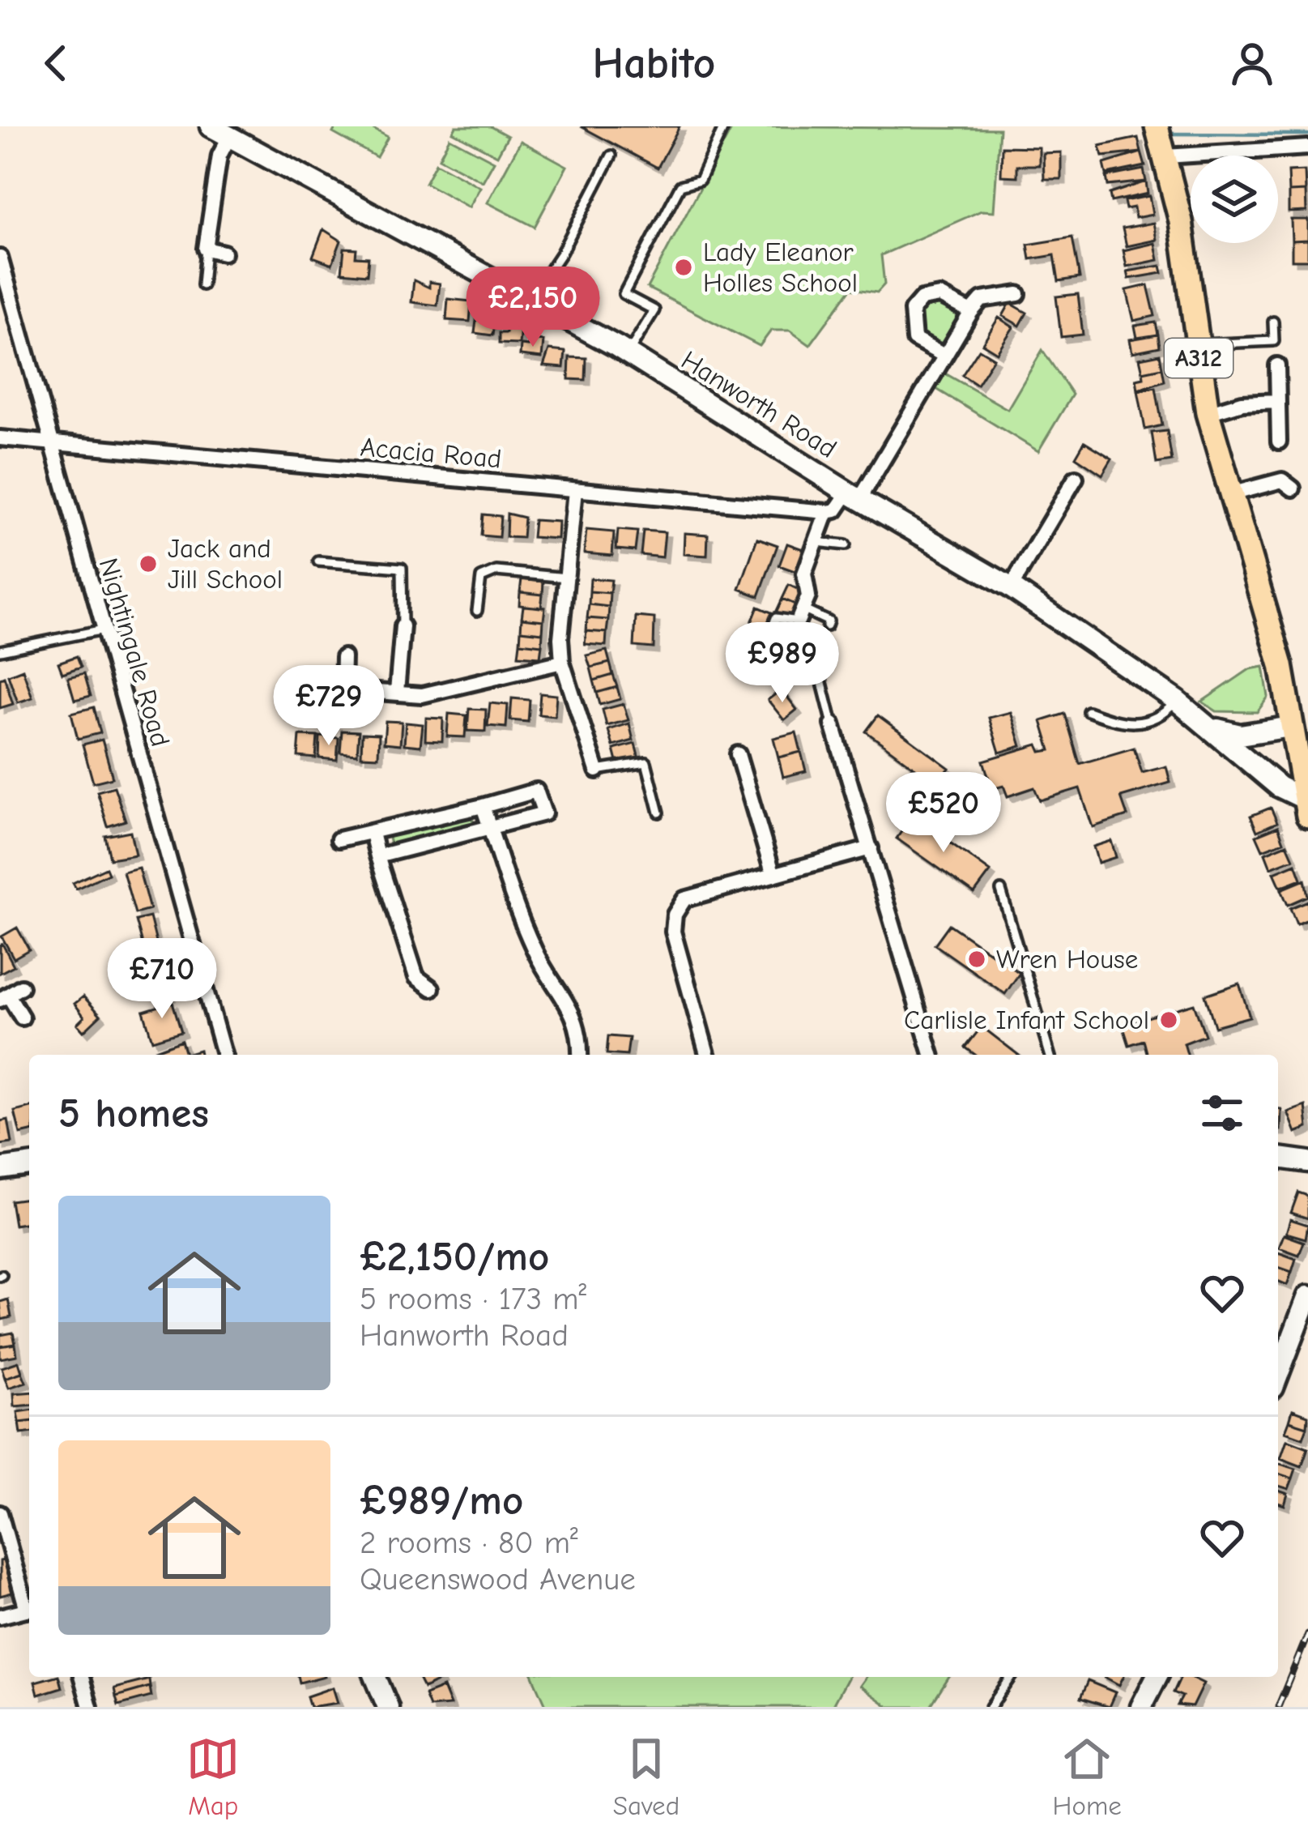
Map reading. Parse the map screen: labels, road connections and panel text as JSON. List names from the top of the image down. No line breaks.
{"streets":{"main road":["A312"],"street":["Hanworth Road","Acacia Road","Nightingale Road"]},"crossings":[["A312","Hanworth Road"],["Acacia Road","Nightingale Road"]],"places":["Lady Eleanor Holles School","Jack and Jill School","Wren House","Carlisle Infant School"],"page":{"header":"Habito","price":["£2,150","£989","£729","£520","£710"],"heading":"5 homes","list":[{"name":"£2,150/mo","note":"5 rooms · 173 m² · Hanworth Road"},{"name":"£989/mo","note":"2 rooms · 80 m² · Queenswood Avenue"}],"tabs":["Map","Saved","Home"]}}
